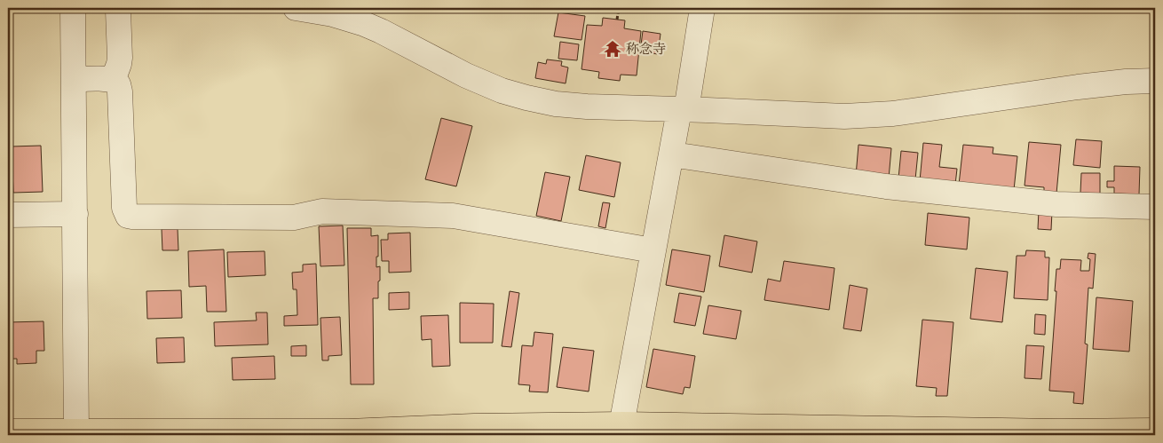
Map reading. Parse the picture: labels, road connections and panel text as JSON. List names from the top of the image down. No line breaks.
{"places":{"temple":["称念寺"]}}
